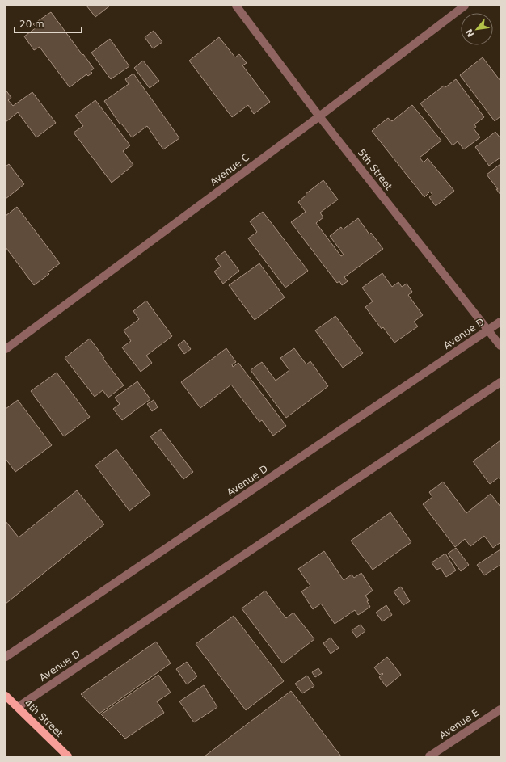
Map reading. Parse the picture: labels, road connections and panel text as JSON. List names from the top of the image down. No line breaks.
{"streets":{"main road":["4th Street"],"street":["Avenue C","5th Street","Avenue D","Avenue E"]},"crossings":[["Avenue C","5th Street"],["5th Street","Avenue D"],["Avenue D","4th Street"]],"scale_bar":"20 m","north":"bottom left"}
